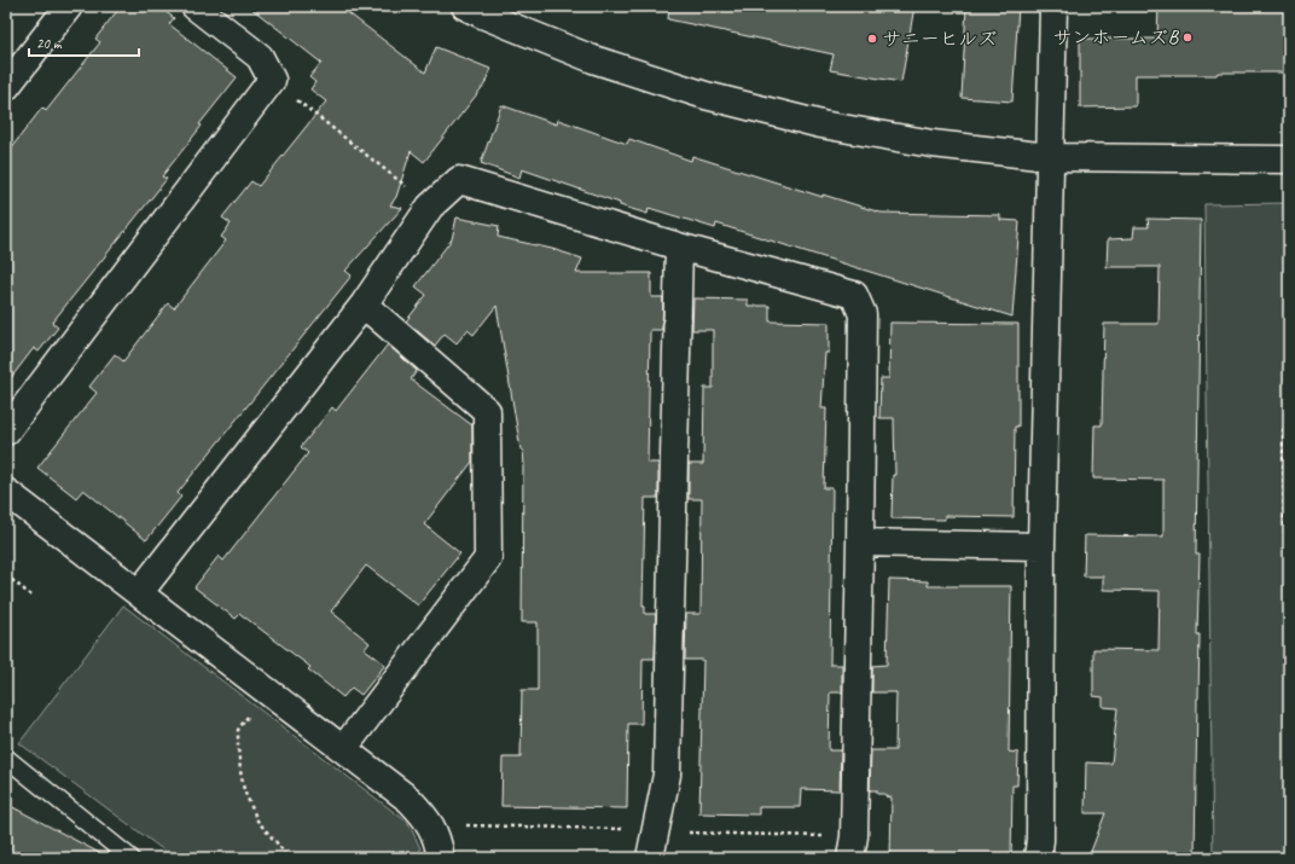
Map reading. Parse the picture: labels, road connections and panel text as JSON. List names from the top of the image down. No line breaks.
{"places":["サンホームズB","サニーヒルズ"],"scale_bar":"20 m"}
